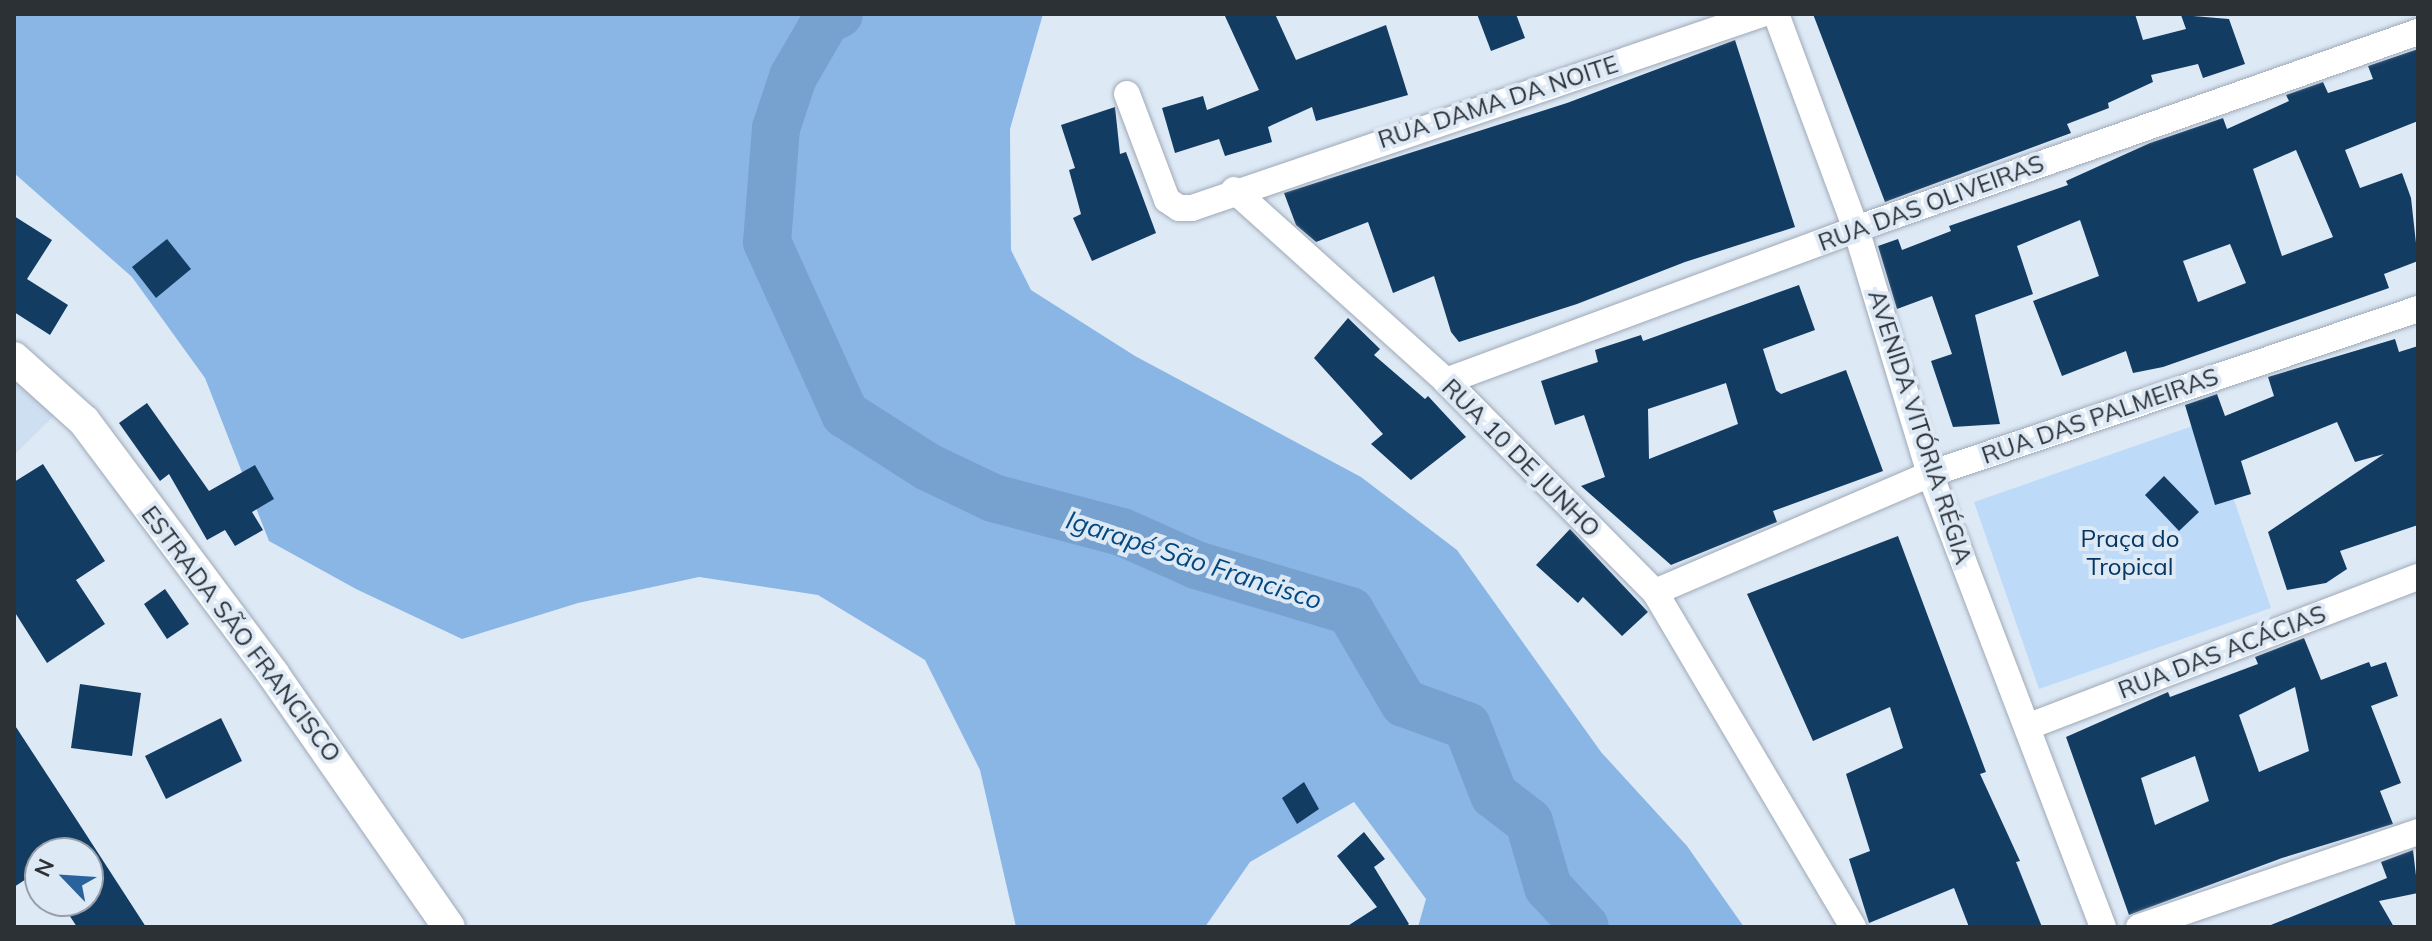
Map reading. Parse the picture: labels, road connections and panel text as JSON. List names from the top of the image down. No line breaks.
{"streets":{"street":["RUA DAMA DA NOITE","RUA DAS OLIVEIRAS","RUA DAS PALMEIRAS","AVENIDA VITÓRIA RÉGIA","RUA 10 DE JUNHO","ESTRADA SÃO FRANCISCO","RUA DAS ACÁCIAS"]},"crossings":[["RUA DAMA DA NOITE","RUA 10 DE JUNHO"],["RUA DAS OLIVEIRAS","AVENIDA VITÓRIA RÉGIA"],["RUA DAS OLIVEIRAS","RUA 10 DE JUNHO"],["RUA DAS PALMEIRAS","AVENIDA VITÓRIA RÉGIA"],["RUA DAS PALMEIRAS","RUA 10 DE JUNHO"],["AVENIDA VITÓRIA RÉGIA","RUA DAS ACÁCIAS"]],"water":["Igarapé São Francisco"],"parks":["Praça do Tropical"],"north":"top left"}
